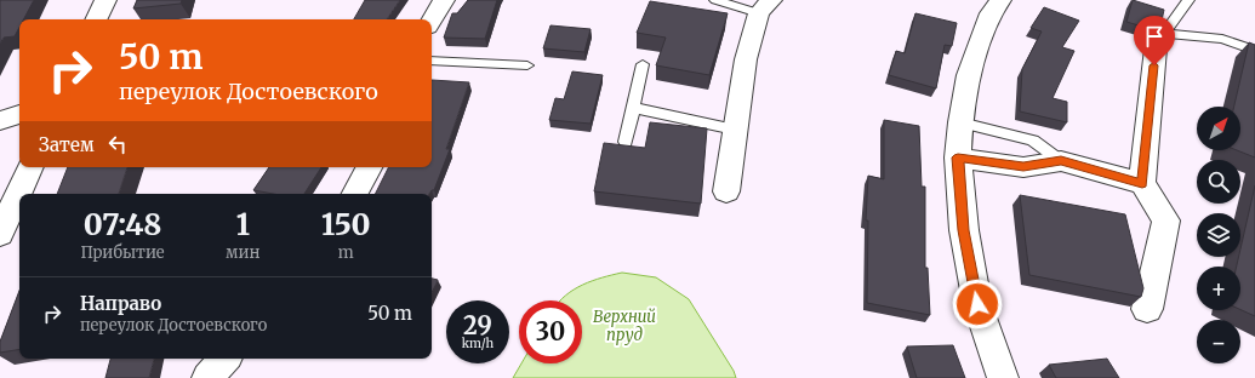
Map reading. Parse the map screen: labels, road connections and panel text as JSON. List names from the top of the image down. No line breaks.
{"water":["Верхний пруд"],"north":"top right","page":{"turn":["50 m","переулок Достоевского"],"map_buttons":["+","−"],"then":"Затем","eta":["07:48","Прибытие","1","мин","150","m"],"list":[{"name":"Направо","note":"переулок Достоевского","value":"50 m"}],"speed":"29 km/h","limit":"30"}}
